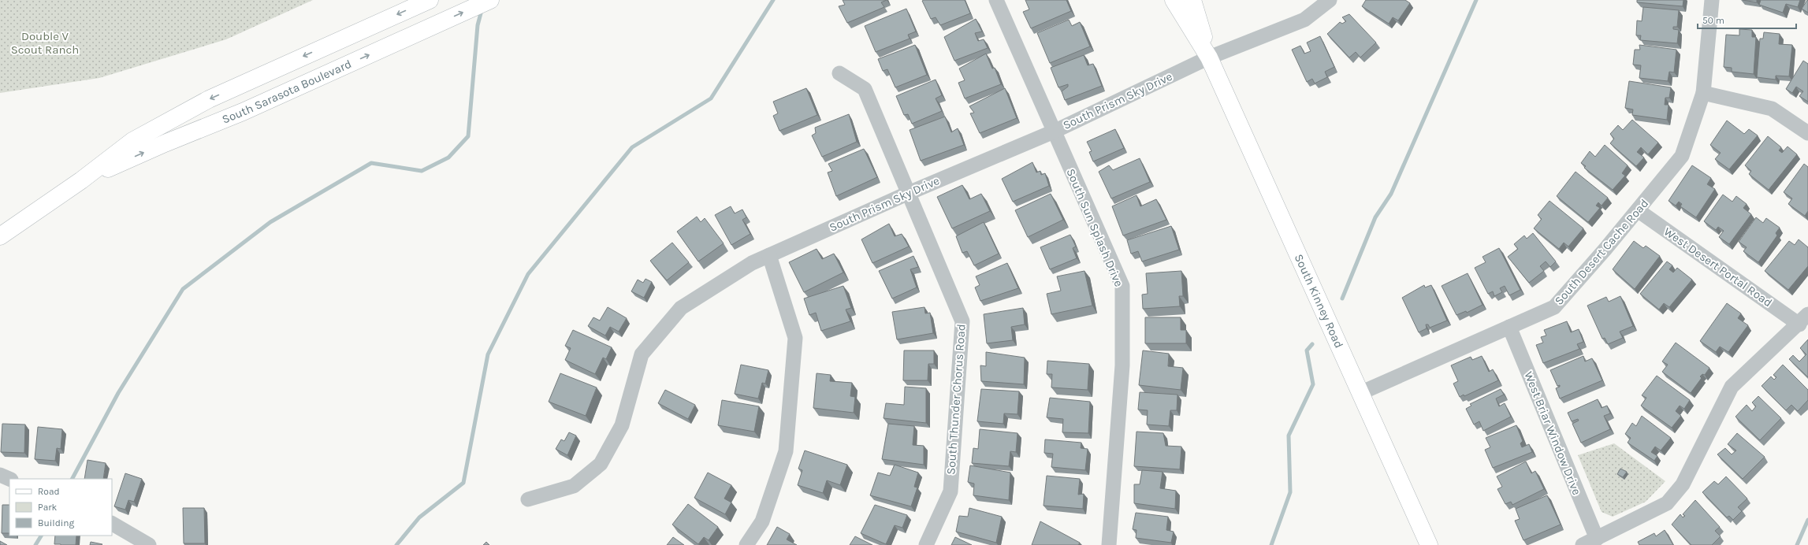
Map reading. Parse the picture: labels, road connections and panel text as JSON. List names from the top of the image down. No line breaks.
{"streets":{"street":["South Sarasota Boulevard","South Prism Sky Drive","South Sun Splash Drive","South Desert Cache Road","West Desert Portal Road","South Kinney Road","South Thunder Chorus Road","West Briar Window Drive"]},"crossings":[["South Prism Sky Drive","South Sun Splash Drive"],["South Prism Sky Drive","South Kinney Road"],["South Prism Sky Drive","South Thunder Chorus Road"],["South Desert Cache Road","West Desert Portal Road"],["South Desert Cache Road","South Kinney Road"],["South Desert Cache Road","West Briar Window Drive"]],"parks":["Double V Scout Ranch"],"legend":["Road","Park","Building"],"scale_bar":"50 m"}
